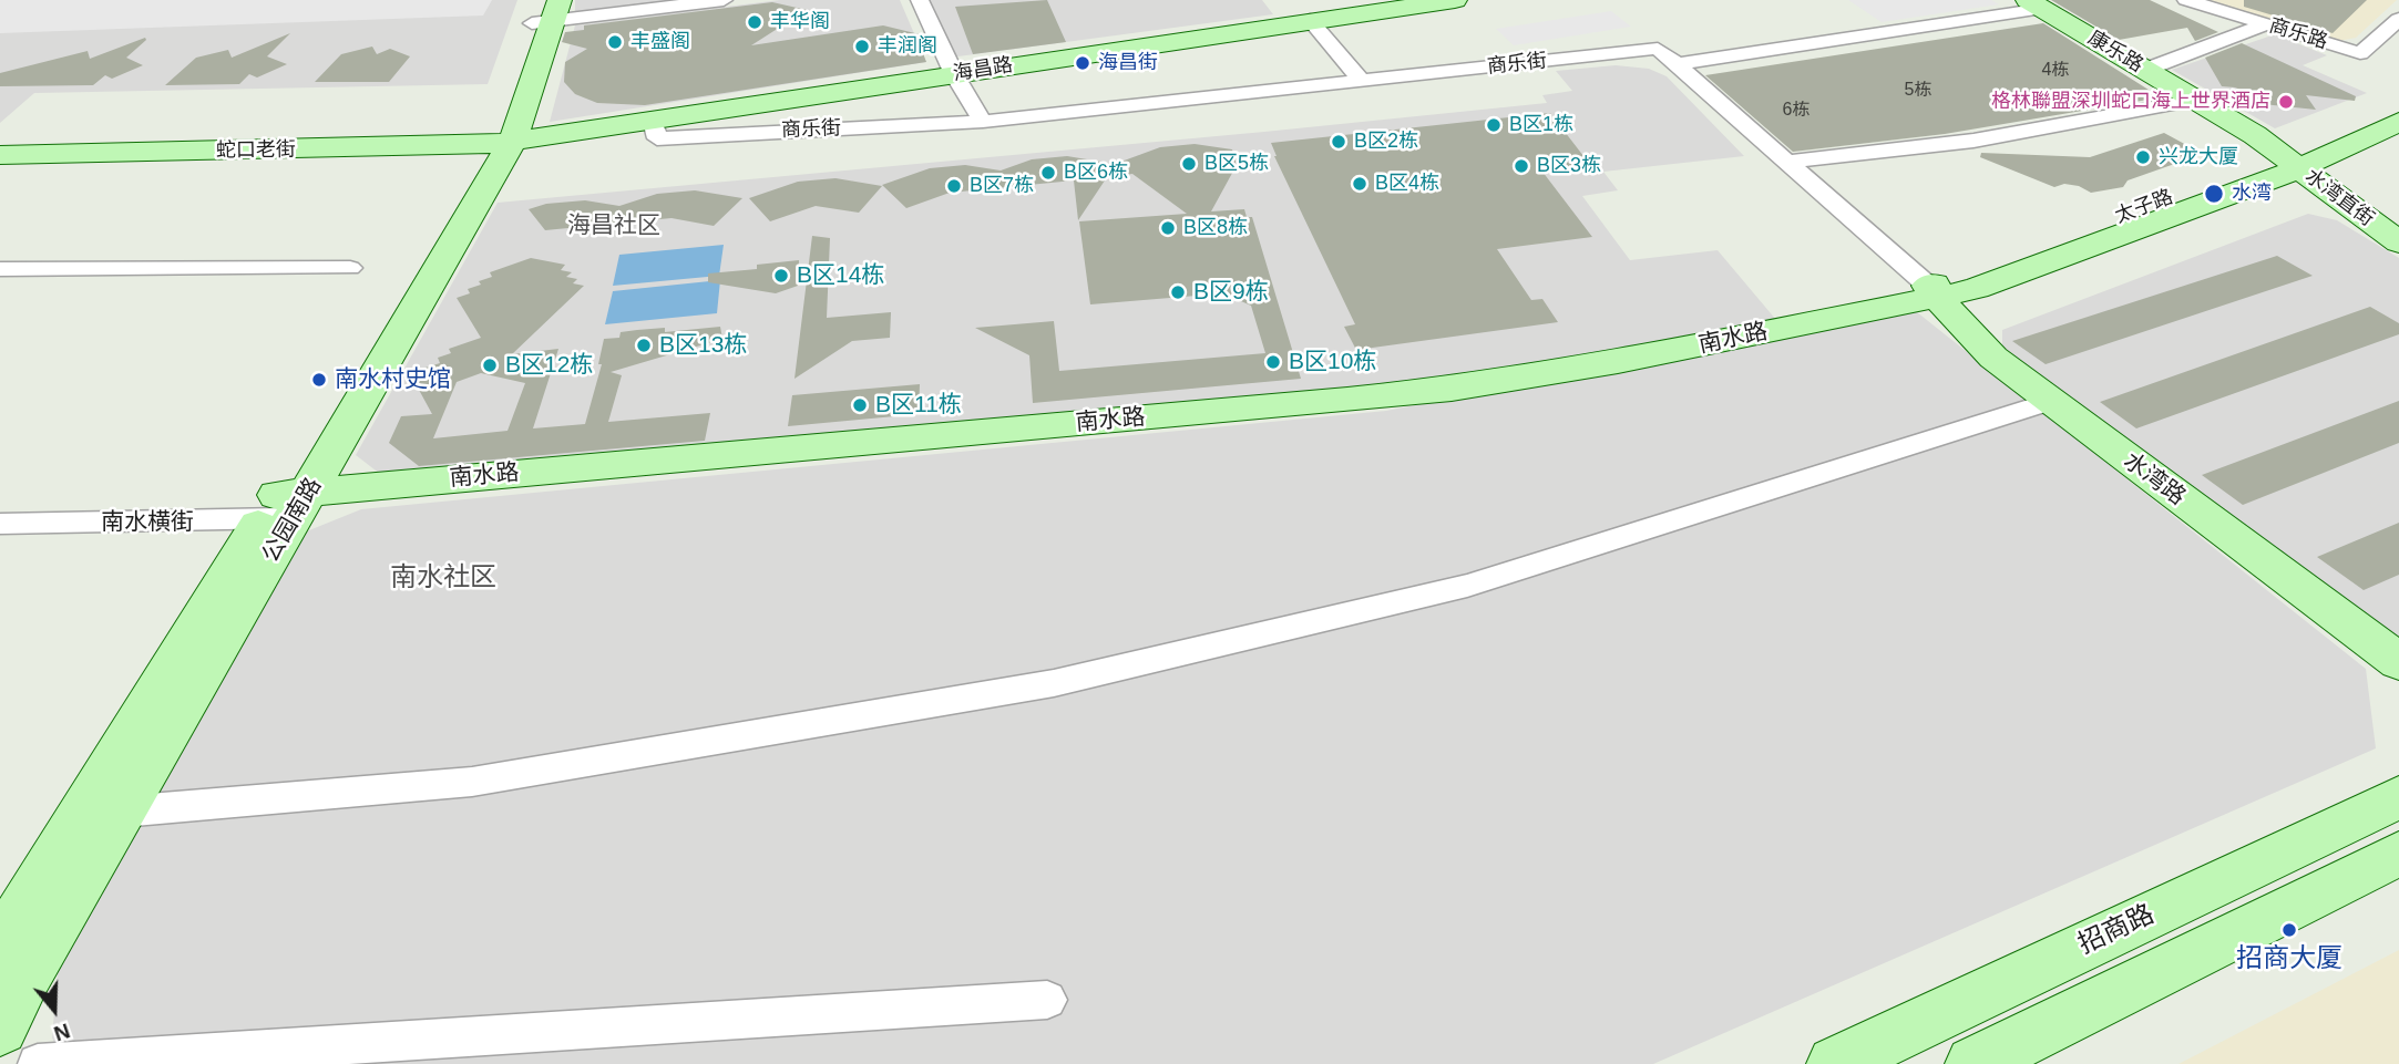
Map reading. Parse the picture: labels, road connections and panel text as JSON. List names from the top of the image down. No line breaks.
{"streets":{"street":["商乐路","康乐路","商乐街","海昌路","蛇口老街","水湾直街","太子路","南水路","水湾路","公园南路","南水横街","招商路"]},"crossings":[["康乐路","水湾直街"],["康乐路","太子路"],["商乐街","海昌路"],["海昌路","蛇口老街"],["海昌路","公园南路"],["蛇口老街","公园南路"],["水湾直街","太子路"],["太子路","南水路"],["太子路","水湾路"],["南水路","水湾路"],["南水路","公园南路"],["南水路","南水横街"],["公园南路","南水横街"]],"districts":["海昌社区","南水社区"],"places":["丰华阁","丰盛阁","丰润阁","海昌街","格林聯盟深圳蛇口海上世界酒店","B区1栋","B区2栋","兴龙大厦","B区5栋","B区3栋","B区6栋","B区4栋","B区7栋","水湾","B区8栋","B区14栋","B区9栋","B区13栋","B区10栋","B区12栋","南水村史馆","B区11栋","招商大厦"],"house_numbers":["4栋","5栋","6栋"],"north":"bottom"}
